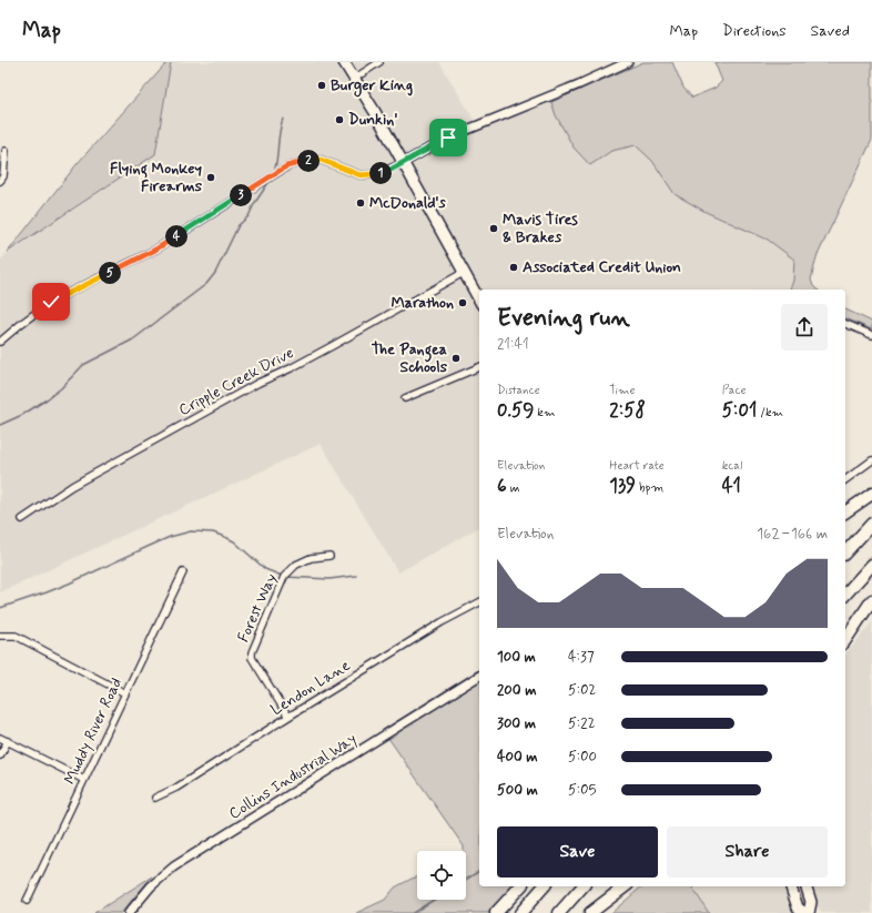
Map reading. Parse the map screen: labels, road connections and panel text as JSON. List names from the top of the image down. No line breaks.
{"streets":{"street":["Cripple Creek Drive","Forest Way","Lendon Lane","Muddy River Road","Collins Industrial Way"]},"crossings":[["Forest Way","Lendon Lane"]],"places":["Burger King","Dunkin'","Flying Monkey Firearms","McDonald's","Mavis Tires & Brakes","Associated Credit Union","Marathon","The Pangea Schools"],"page":{"header":"Map","nav":["Map","Directions","Saved"],"pins":["2","1","3","4","5"],"heading":["Evening run","21:41"],"stats":[["Distance","0.59 km"],["Time","2:58"],["Pace","5:01 /km"],["Elevation","6 m"],["Heart rate","139 bpm"],["kcal","41"]],"chart":["Elevation","162–166 m"],"list":[{"name":"100 m","note":"4:37"},{"name":"200 m","note":"5:02"},{"name":"300 m","note":"5:22"},{"name":"400 m","note":"5:00"},{"name":"500 m","note":"5:05"}],"buttons":["Save","Share"]}}
